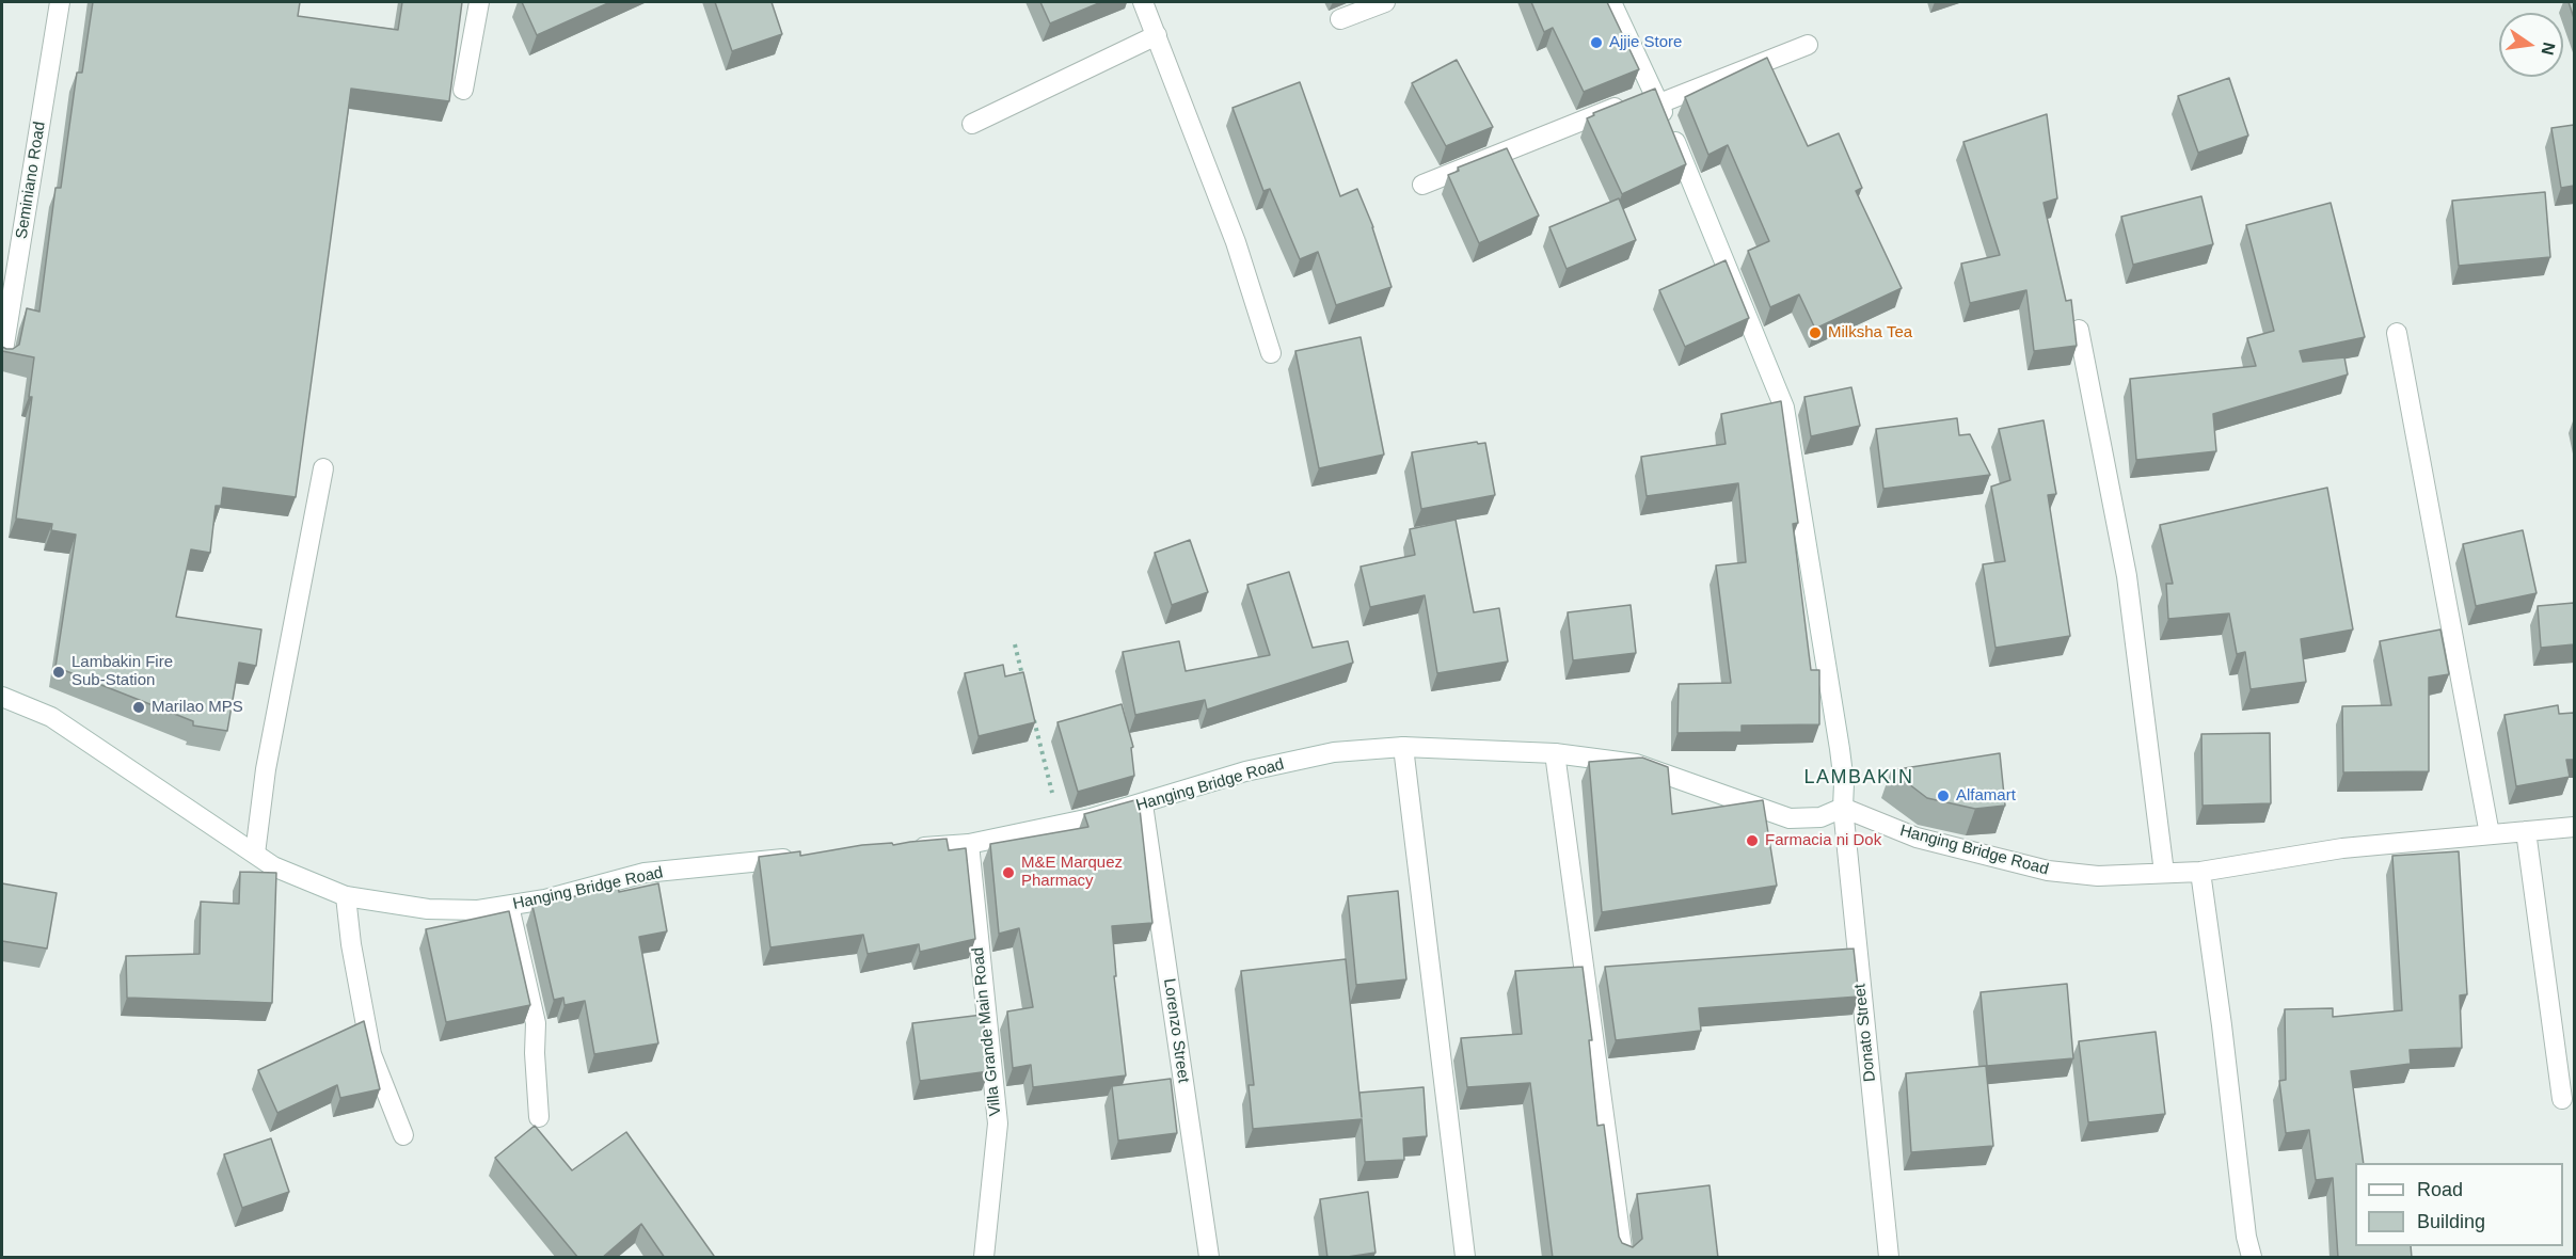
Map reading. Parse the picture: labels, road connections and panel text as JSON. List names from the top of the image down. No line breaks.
{"streets":{"street":["Seminiano Road","Hanging Bridge Road","Lorenzo Street","Villa Grande Main Road","Donato Street"]},"crossings":[["Hanging Bridge Road","Lorenzo Street"],["Hanging Bridge Road","Villa Grande Main Road"],["Hanging Bridge Road","Donato Street"]],"districts":["LAMBAKIN"],"places":["Ajjie Store","Milksha Tea","Lambakin Fire Sub-Station","Marilao MPS","Alfamart","Farmacia ni Dok","M&E Marquez Pharmacy"],"legend":["Road","Building"],"north":"right"}
